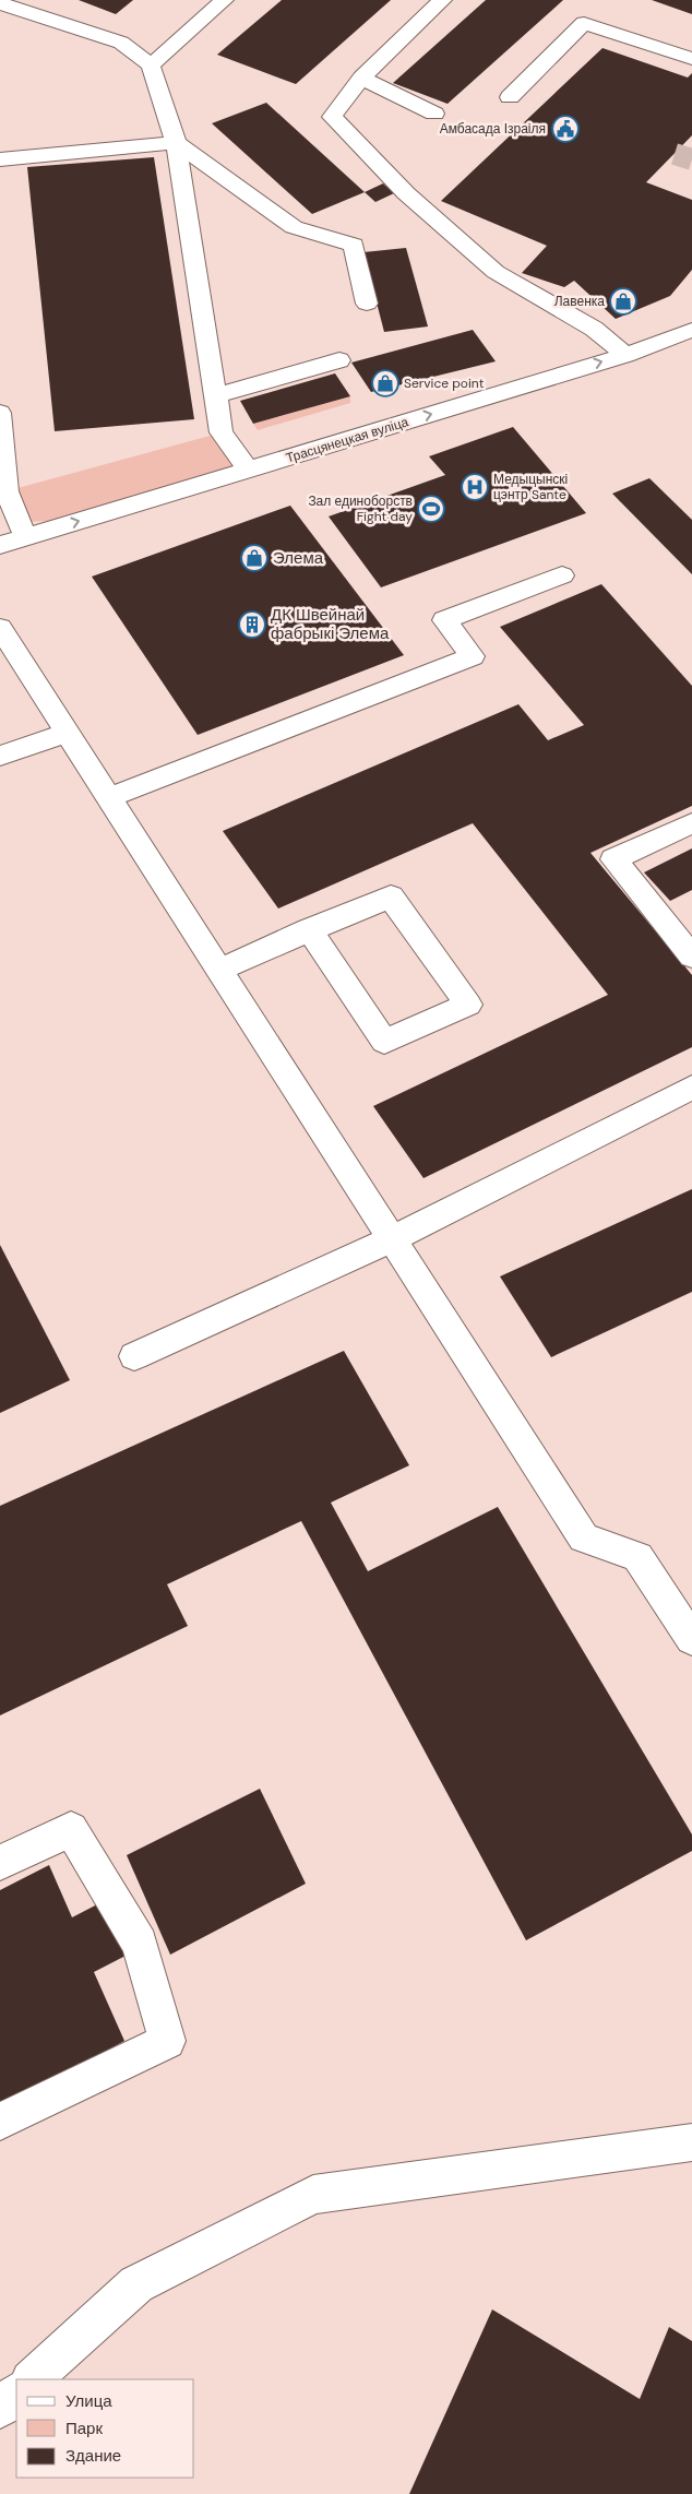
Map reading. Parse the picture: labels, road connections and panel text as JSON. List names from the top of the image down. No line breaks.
{"streets":{"street":["Трасцянецкая вуліца"]},"one_way":["Трасцянецкая вуліца"],"places":{"public building":["Амбасада Ізраіля"],"shop":["Лавенка","Service point","Элема"],"hospital":["Медыцынскі цэнтр Sante"],"sports":["Зал единоборств Fight day"],"building":["ДК Швейнай фабрыкі Элема"]},"legend":["Улица","Парк","Здание"]}
